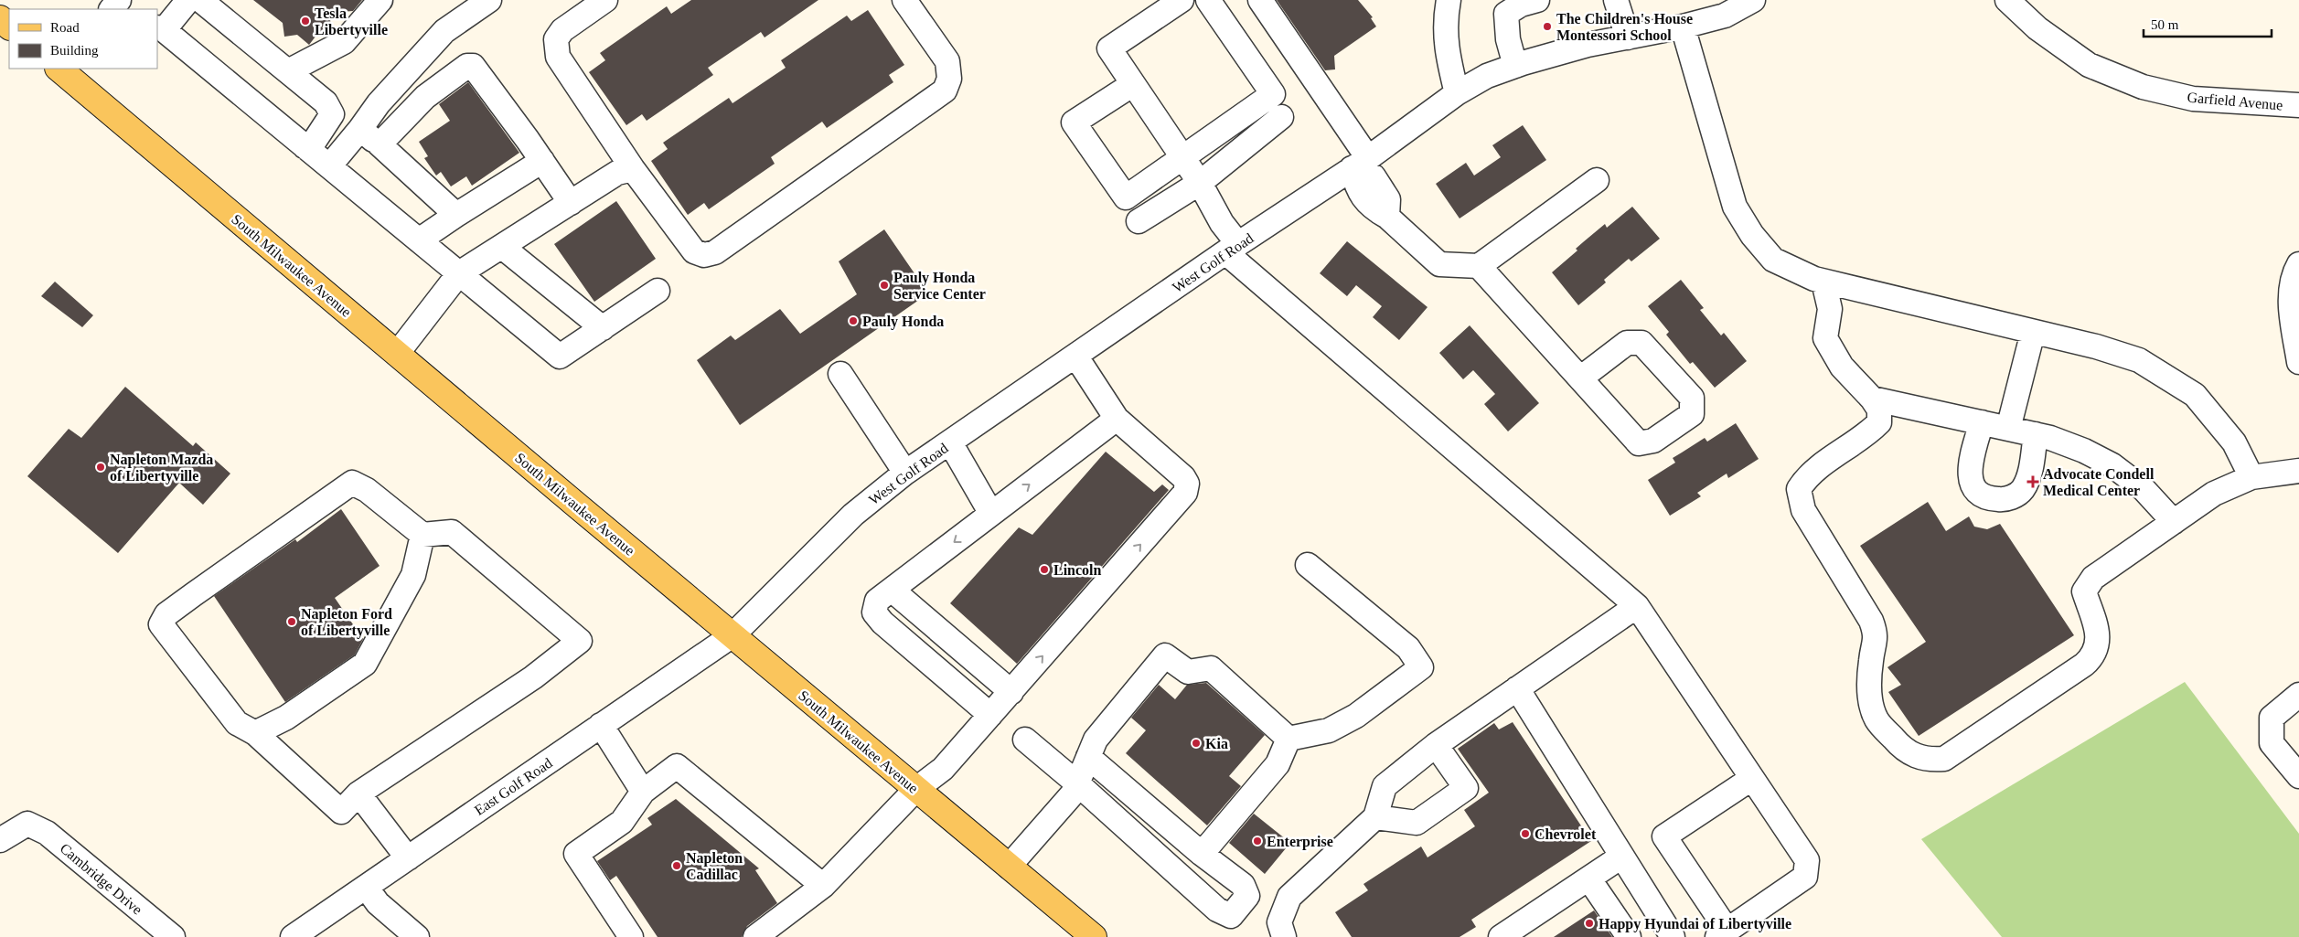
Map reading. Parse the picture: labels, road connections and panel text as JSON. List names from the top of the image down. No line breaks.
{"streets":{"main road":["South Milwaukee Avenue"],"street":["Garfield Avenue","West Golf Road","East Golf Road","Cambridge Drive"]},"crossings":[["West Golf Road","South Milwaukee Avenue"],["West Golf Road","East Golf Road"],["South Milwaukee Avenue","East Golf Road"]],"places":{"other":["Tesla Libertyville","The Children's House Montessori School","Pauly Honda Service Center","Pauly Honda","Napleton Mazda of Libertyville","Lincoln","Napleton Ford of Libertyville","Kia","Chevrolet","Enterprise","Napleton Cadillac","Happy Hyundai of Libertyville"],"health":["Advocate Condell Medical Center"]},"legend":["Road","Building"],"scale_bar":"50 m"}
